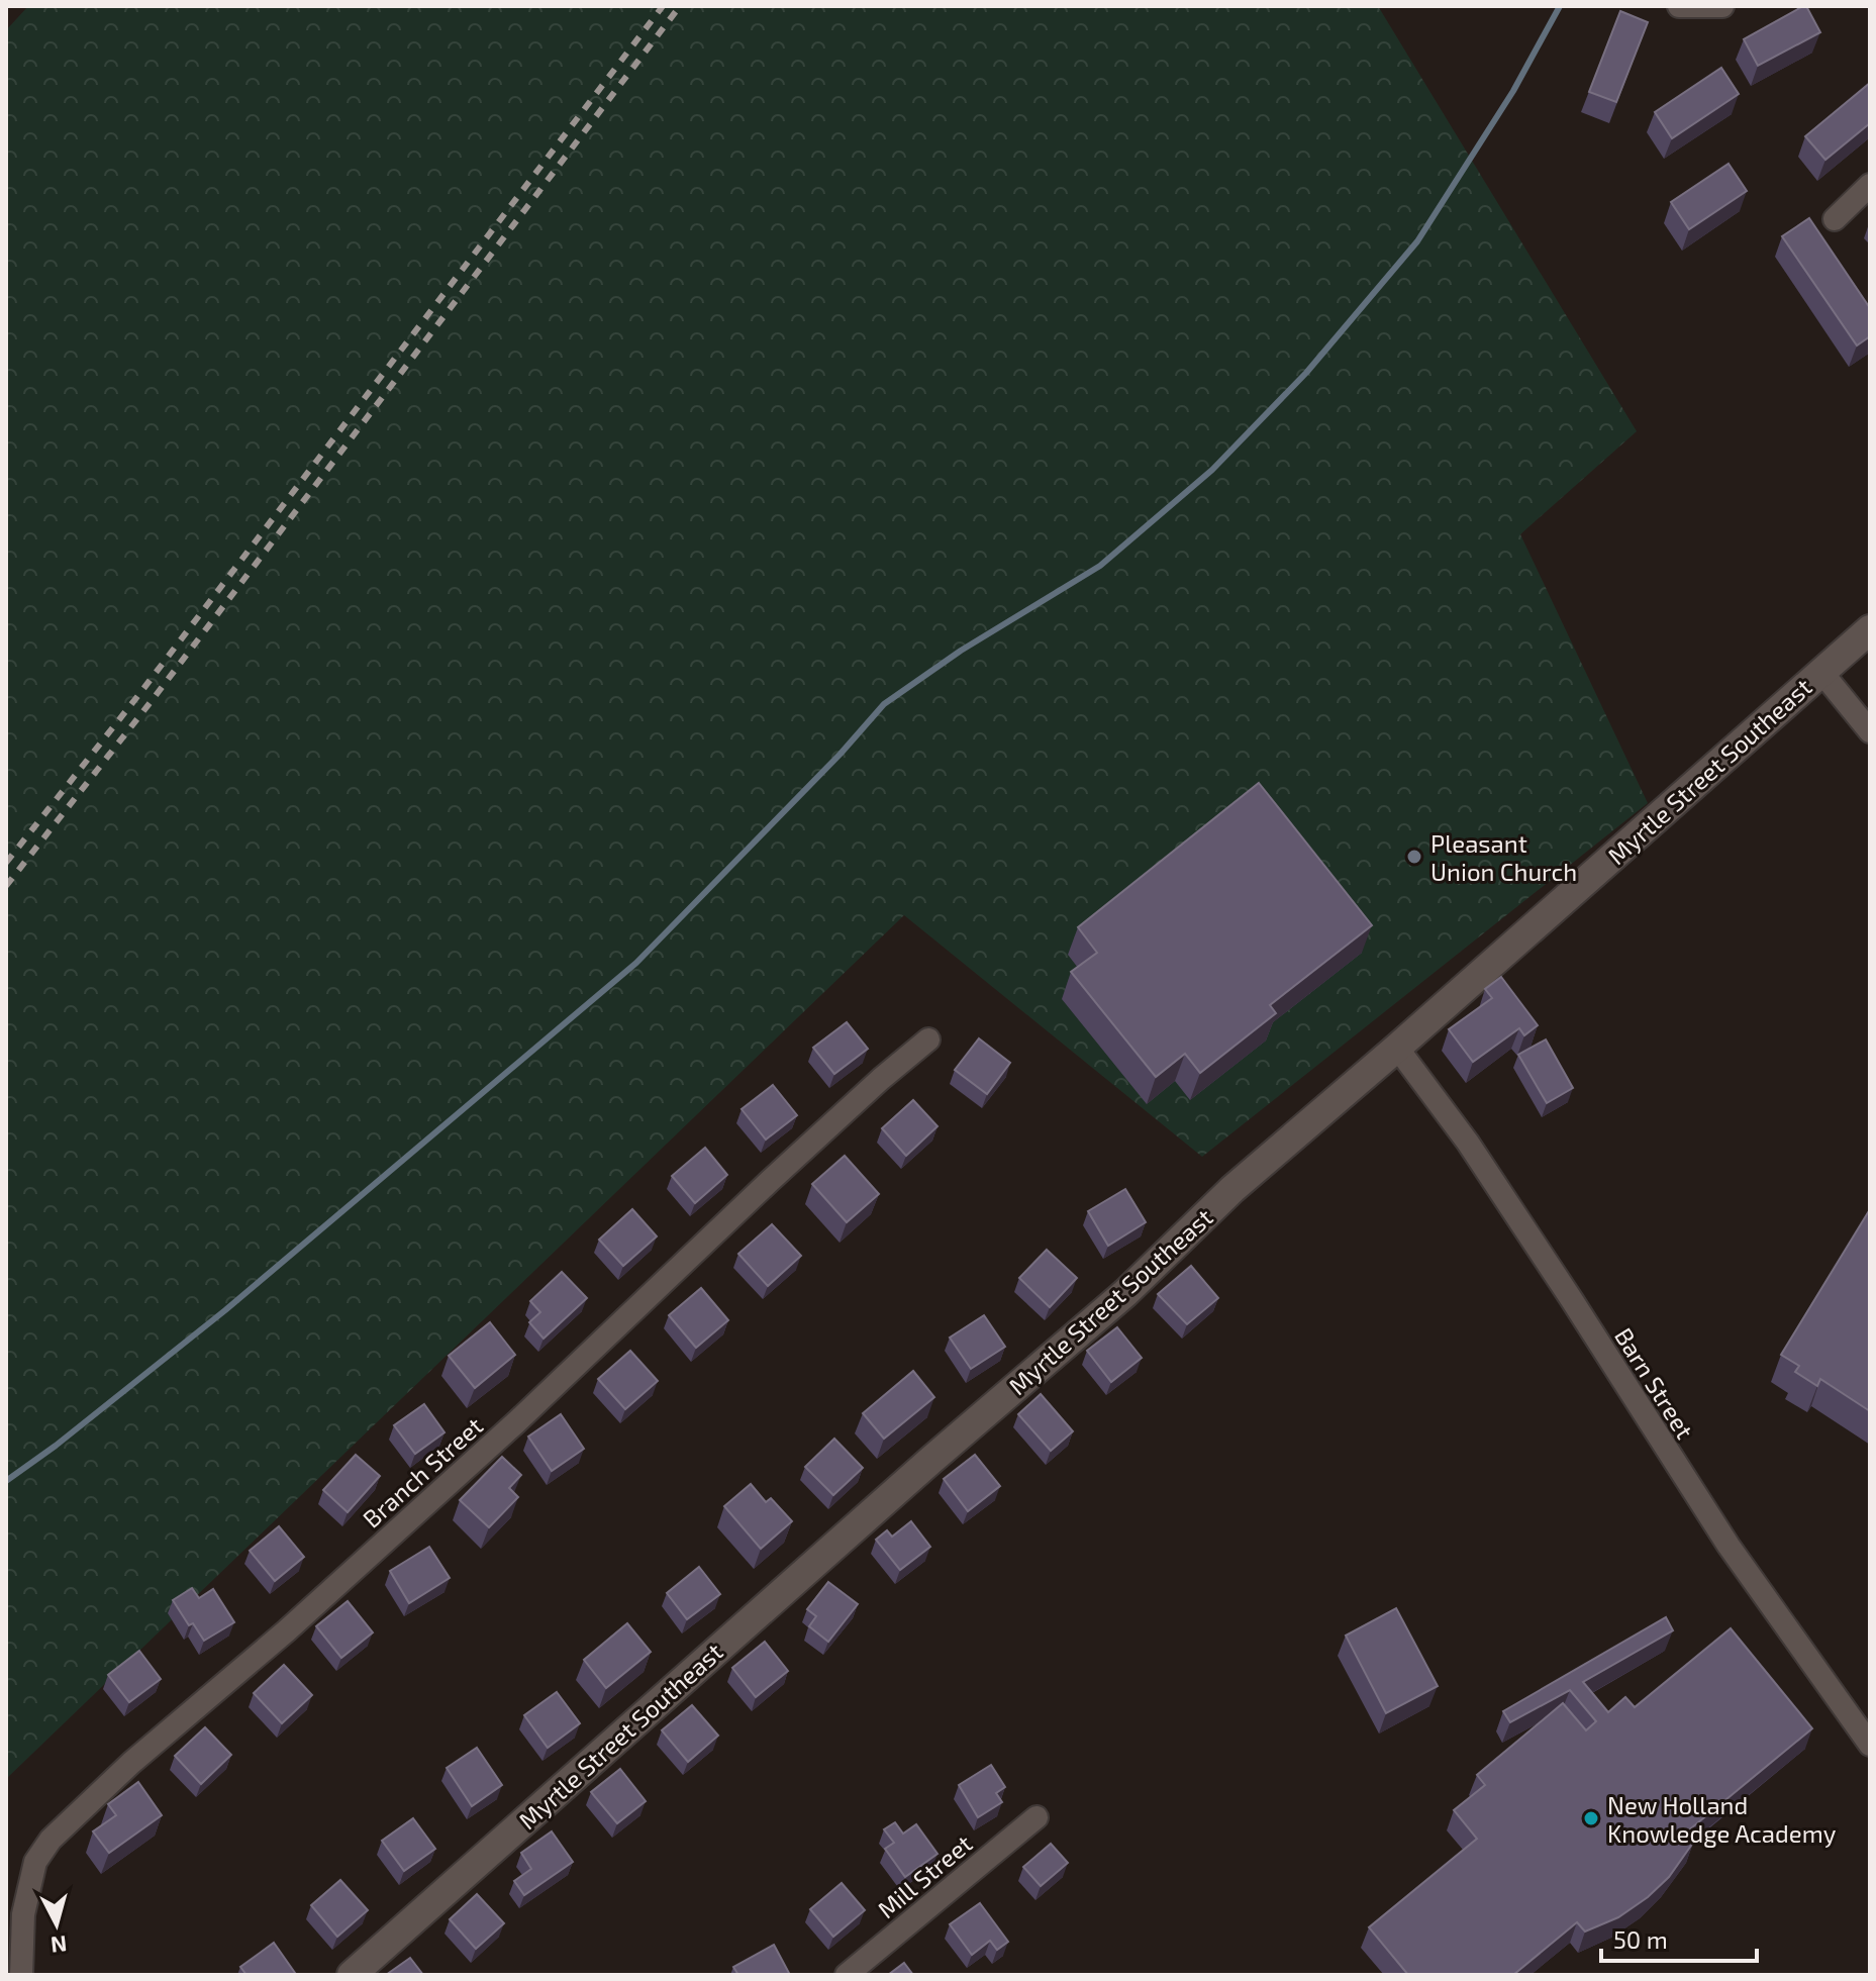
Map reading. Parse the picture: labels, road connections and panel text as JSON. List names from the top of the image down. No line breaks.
{"streets":{"street":["Myrtle Street Southeast","Barn Street","Branch Street","Mill Street"]},"crossings":[["Myrtle Street Southeast","Barn Street"]],"places":["Pleasant Union Church","New Holland Knowledge Academy"],"scale_bar":"50 m","north":"bottom"}
